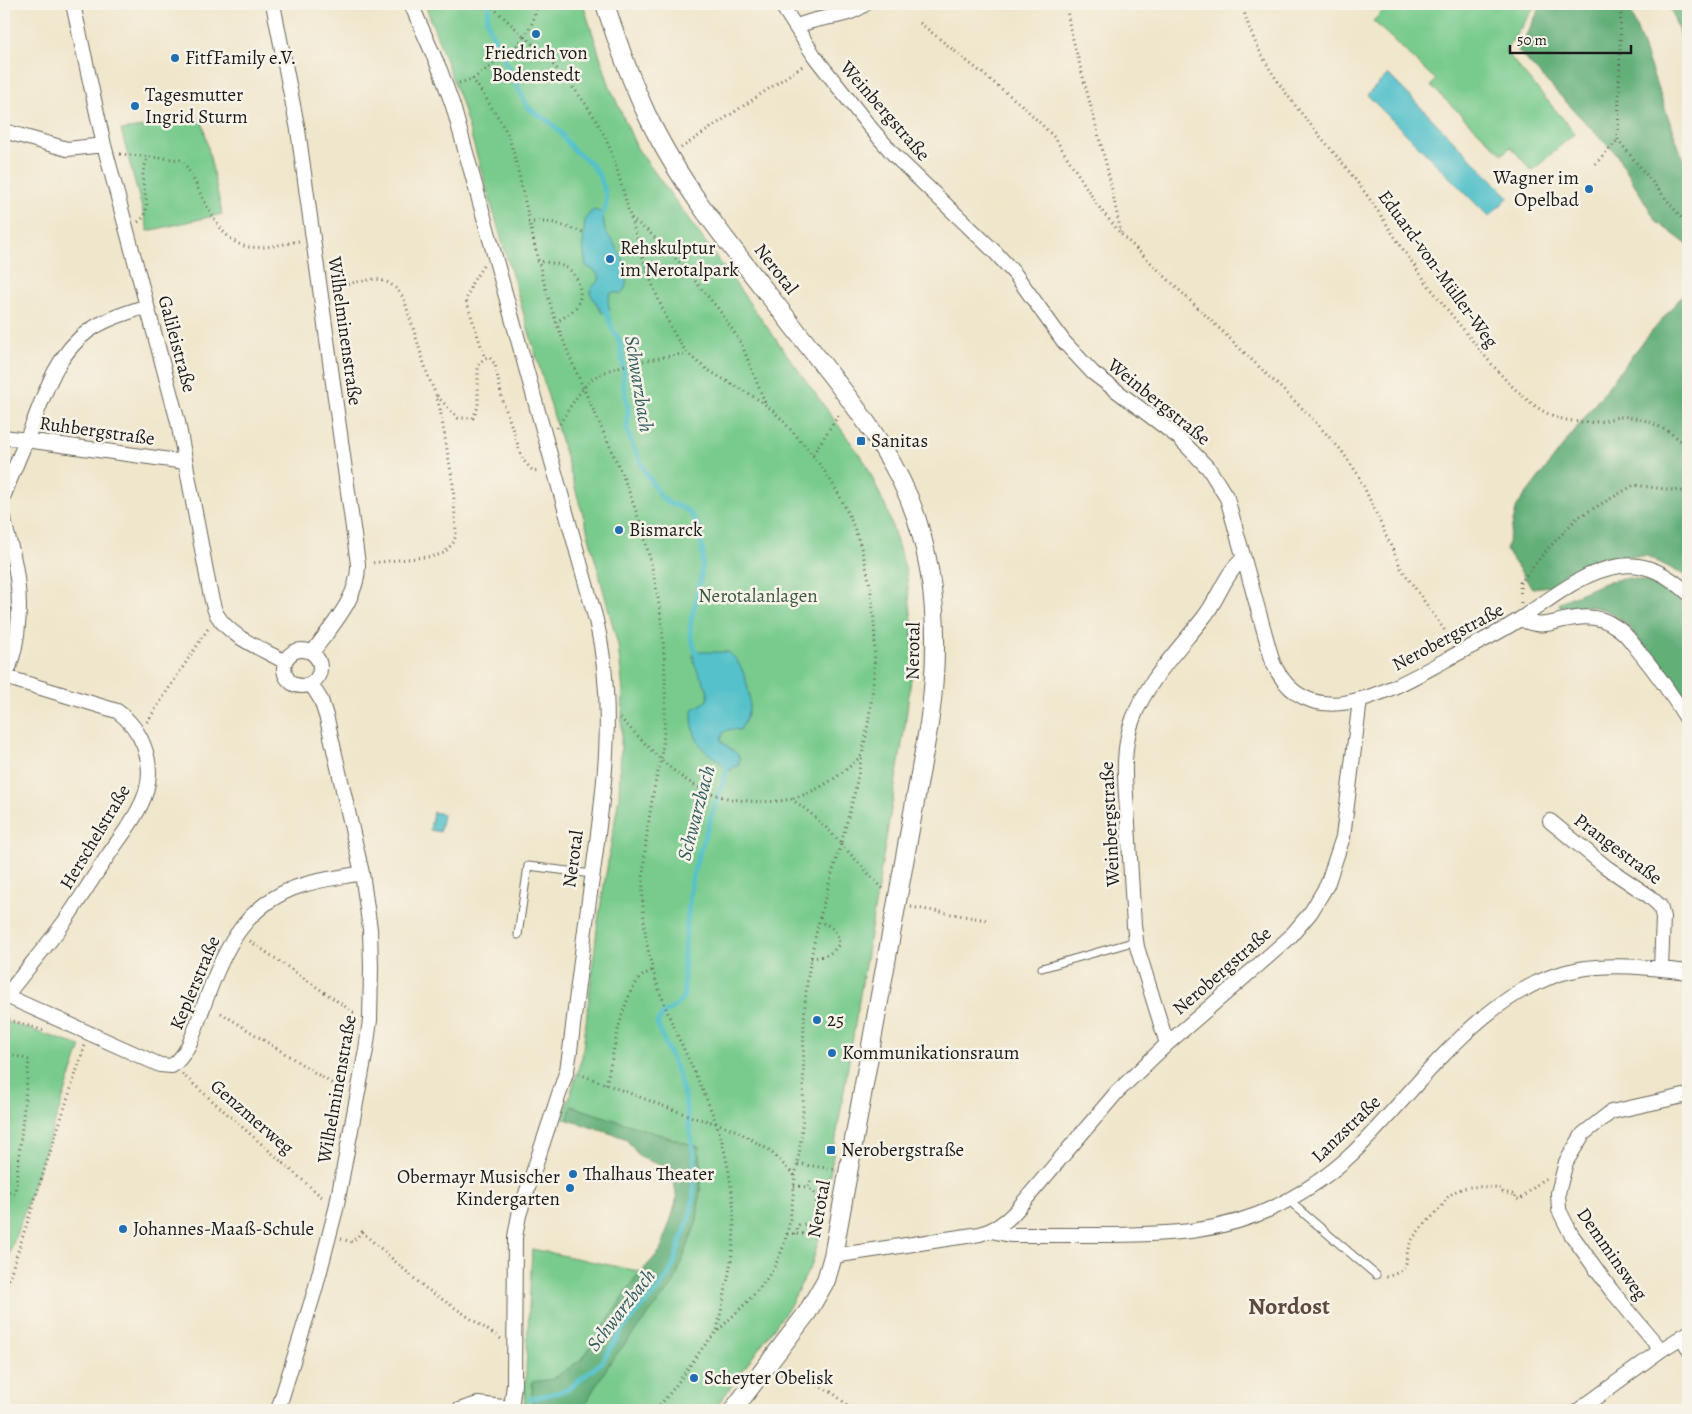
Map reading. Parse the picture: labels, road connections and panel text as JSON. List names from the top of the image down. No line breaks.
{"streets":{"street":["Weinbergstraße","Nerotal","Wilhelminenstraße","Galileistraße","Ruhbergstraße","Nerobergstraße","Herschelstraße","Prangestraße","Keplerstraße","Lanzstraße","Demminsweg"],"path":["Eduard-von-Müller-Weg","Genzmerweg"]},"crossings":[["Weinbergstraße","Nerobergstraße"],["Nerotal","Nerobergstraße"],["Wilhelminenstraße","Galileistraße"],["Wilhelminenstraße","Keplerstraße"],["Wilhelminenstraße","Genzmerweg"],["Galileistraße","Ruhbergstraße"],["Nerobergstraße","Lanzstraße"],["Prangestraße","Lanzstraße"],["Keplerstraße","Genzmerweg"]],"districts":["Nordost"],"water":["Schwarzbach"],"parks":["Nerotalanlagen"],"places":{"other":["Friedrich von Bodenstedt","FitfFamily e.V.","Tagesmutter Ingrid Sturm","Wagner im Opelbad","Rehskulptur im Nerotalpark","Bismarck","25","Kommunikationsraum","Thalhaus Theater","Obermayr Musischer Kindergarten","Johannes-Maaß-Schule","Scheyter Obelisk"],"transit":["Sanitas","Nerobergstraße"]},"scale_bar":"50 m"}
